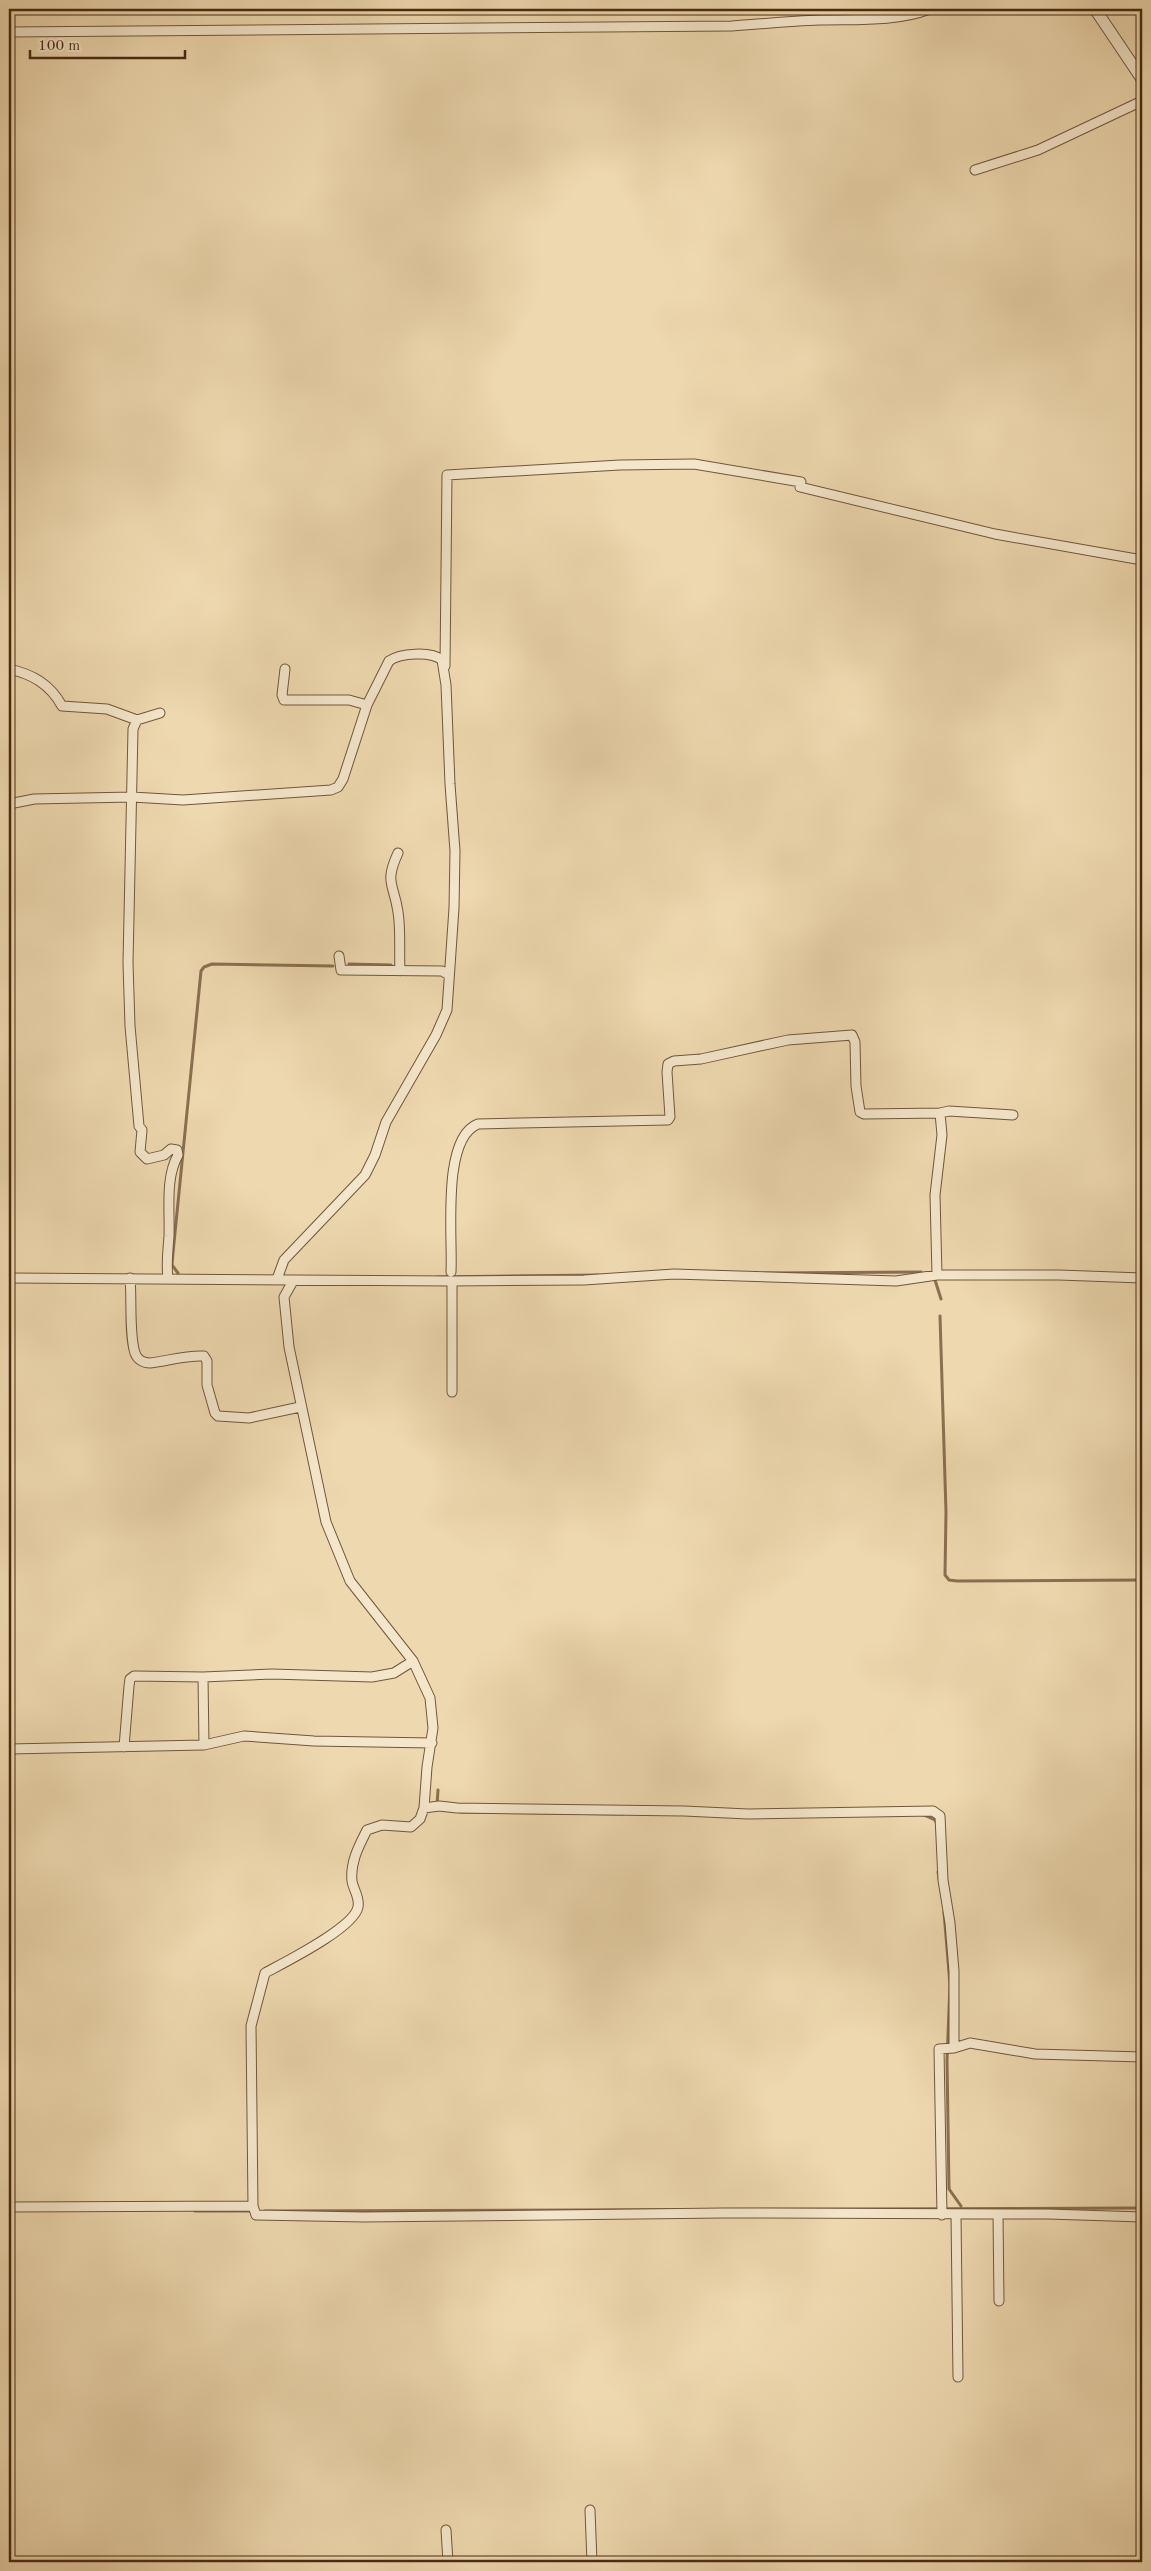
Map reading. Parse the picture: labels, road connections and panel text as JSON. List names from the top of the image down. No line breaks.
{"scale_bar":"100 m"}
